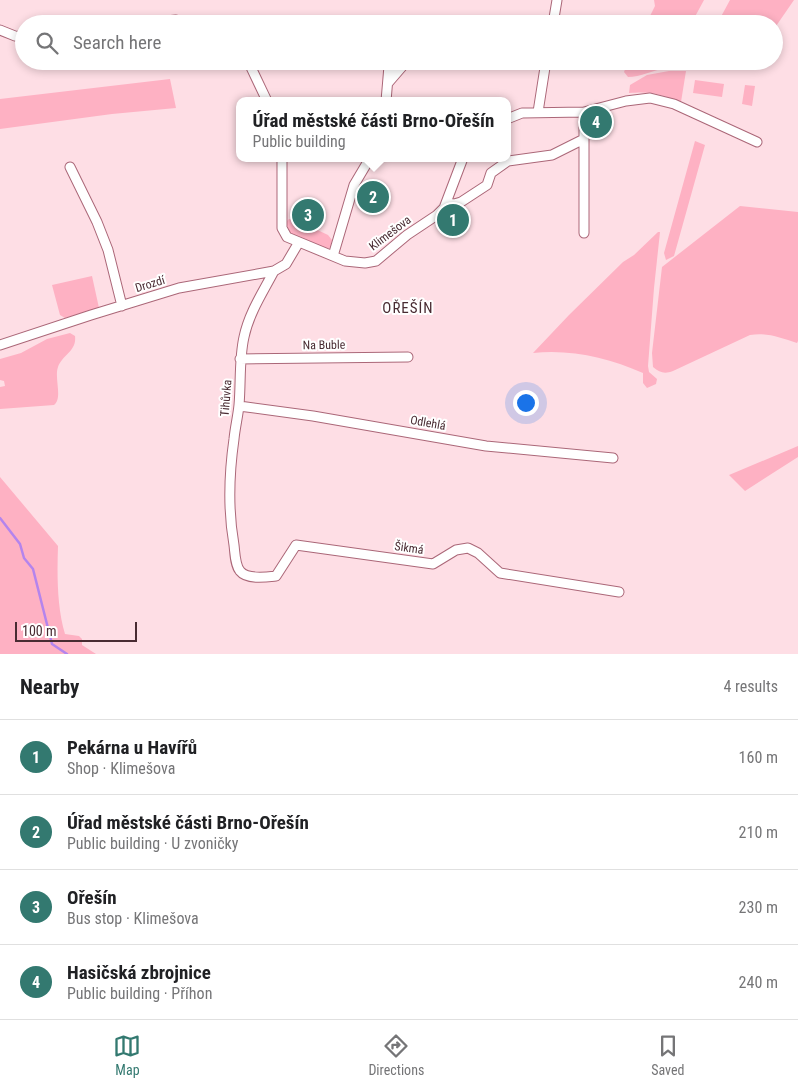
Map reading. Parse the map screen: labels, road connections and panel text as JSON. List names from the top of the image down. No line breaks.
{"streets":{"street":["Klimešova","Drozdí","Na Buble","Tihůvka","Odlehlá","Šikmá"]},"crossings":[["Drozdí","Tihůvka"],["Na Buble","Tihůvka"],["Tihůvka","Odlehlá"],["Tihůvka","Šikmá"]],"districts":["OŘEŠÍN"],"scale_bar":"100 m","page":{"search":"Search here","popup":["Úřad městské části Brno-Ořešín","Public building"],"pins":["4","2","3","1"],"scale":"100 m","heading":["Nearby","4 results"],"list":[{"mark":"1","name":"Pekárna u Havířů","note":"Shop · Klimešova","value":"160 m"},{"mark":"2","name":"Úřad městské části Brno-Ořešín","note":"Public building · U zvoničky","value":"210 m"},{"mark":"3","name":"Ořešín","note":"Bus stop · Klimešova","value":"230 m"},{"mark":"4","name":"Hasičská zbrojnice","note":"Public building · Příhon","value":"240 m"}],"nav":["Map","Directions","Saved"]}}
